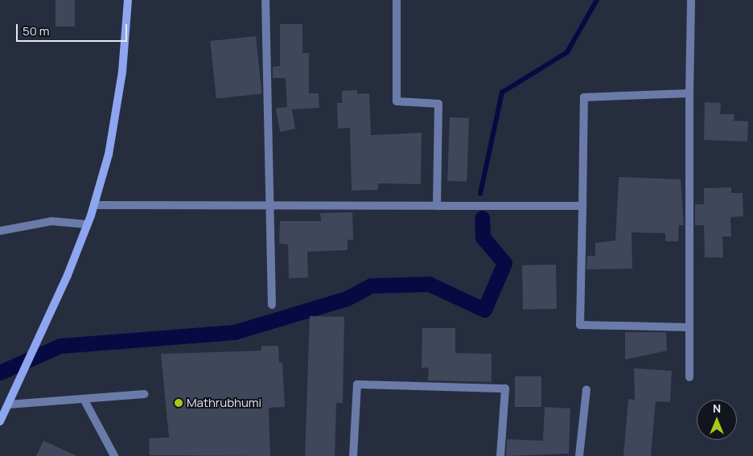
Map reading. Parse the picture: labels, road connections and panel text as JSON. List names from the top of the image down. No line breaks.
{"places":["Mathrubhumi"],"scale_bar":"50 m","north":"top"}
